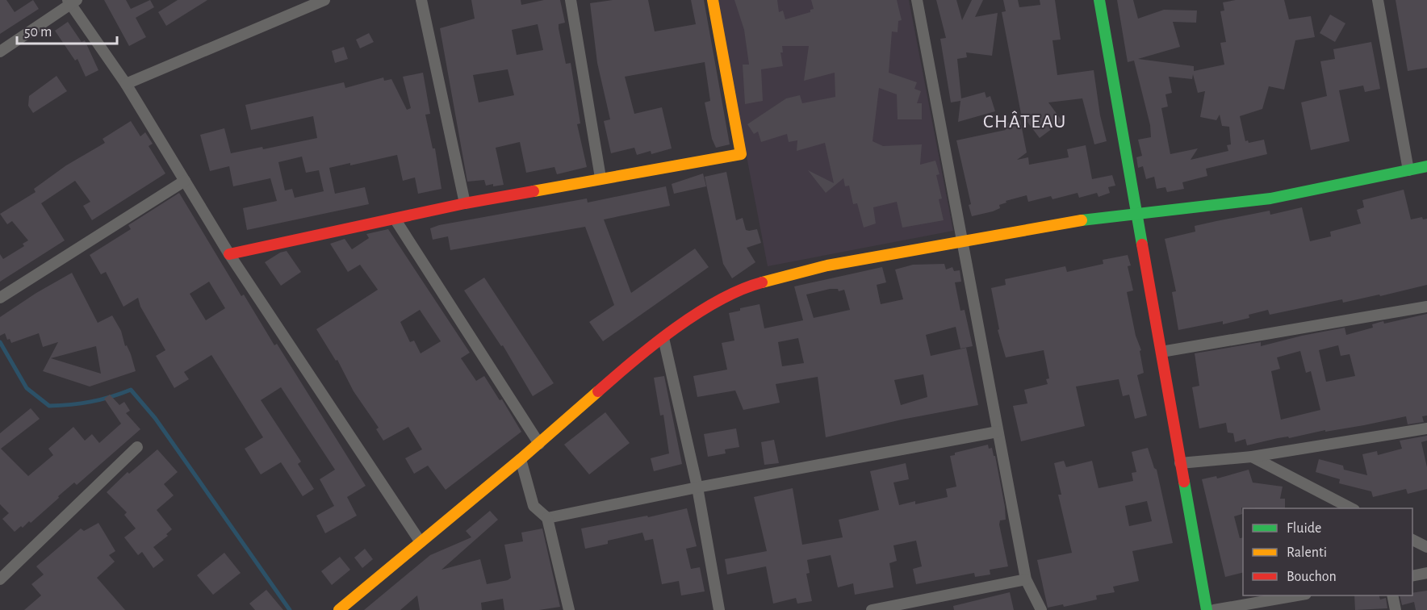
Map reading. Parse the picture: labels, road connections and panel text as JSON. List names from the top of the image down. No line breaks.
{"districts":["CHÂTEAU"],"legend":["Fluide","Ralenti","Bouchon"],"scale_bar":"50 m"}
